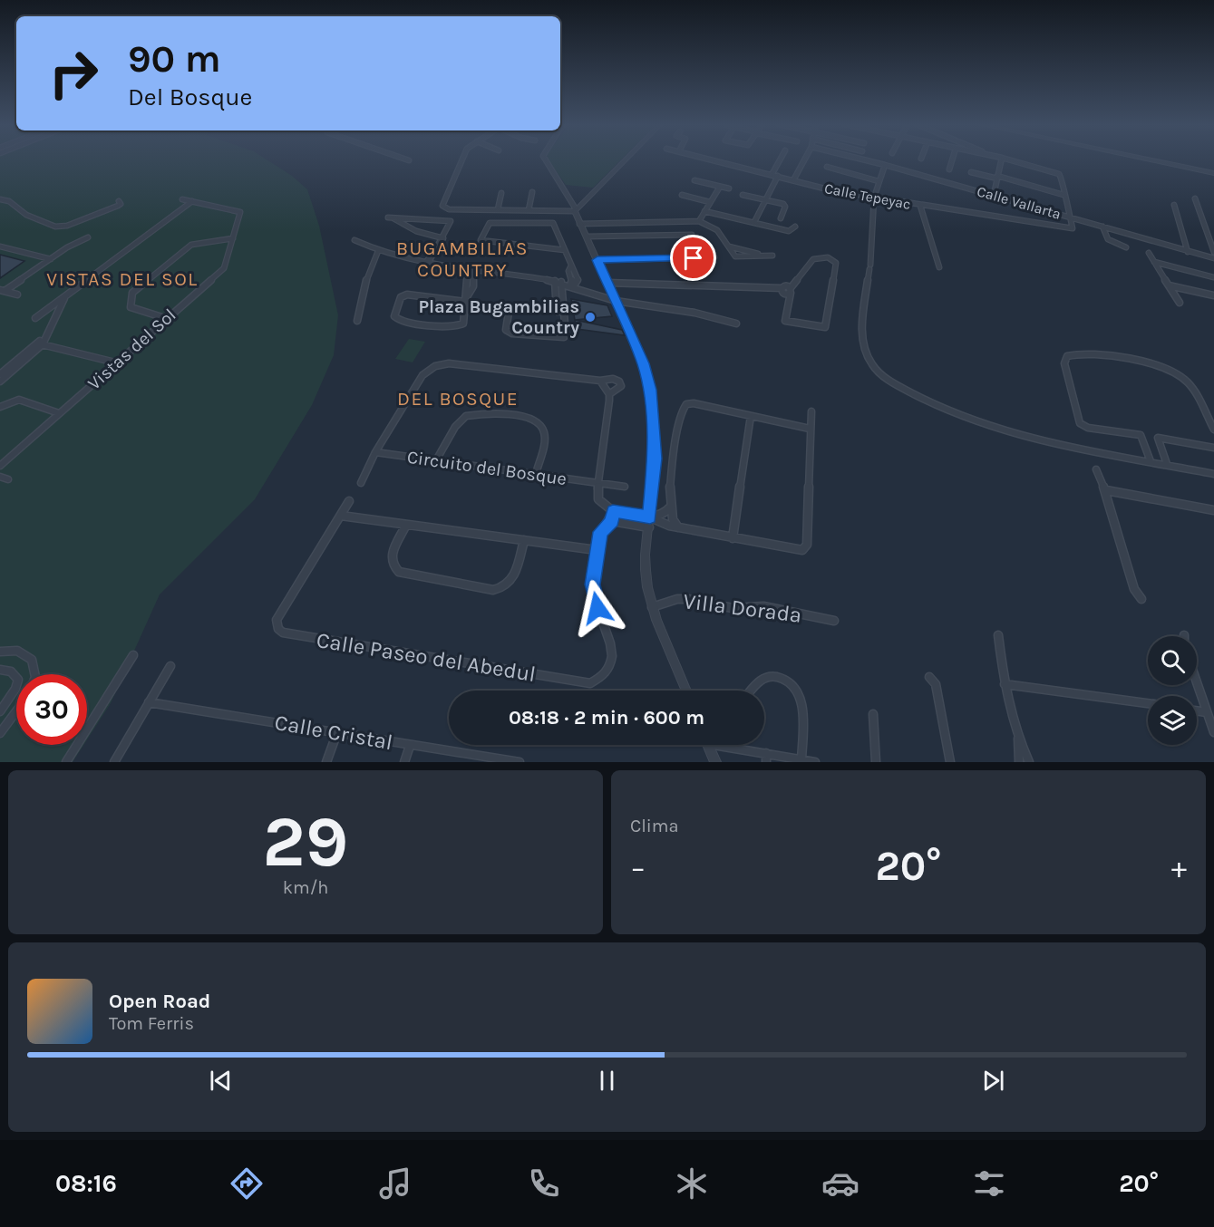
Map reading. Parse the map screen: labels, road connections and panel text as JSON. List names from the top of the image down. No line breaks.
{"streets":{"street":["Calle Tepeyac","Calle Vallarta","Vistas del Sol","Circuito del Bosque","Villa Dorada","Calle Paseo del Abedul","Calle Cristal"]},"crossings":[["Calle Tepeyac","Calle Vallarta"]],"districts":["BUGAMBILIAS COUNTRY","VISTAS DEL SOL","DEL BOSQUE"],"places":["Plaza Bugambilias Country"],"page":{"turn":["90 m","Del Bosque"],"limit":"30","trip":"08:18 · 2 min · 600 m","tile":[["29","km/h"],"Clima"],"heat":["−","20°","+"],"song":["Open Road","Tom Ferris"],"tabs":["08:16","20°"]}}
